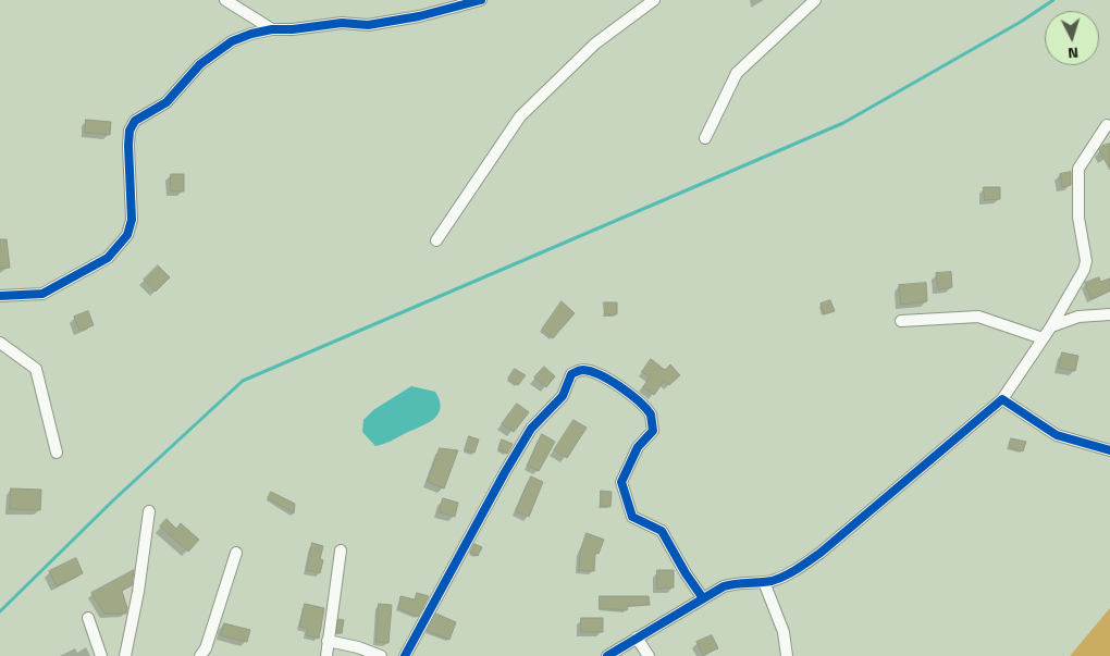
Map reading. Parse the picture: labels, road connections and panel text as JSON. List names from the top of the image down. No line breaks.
{"north":"bottom"}
